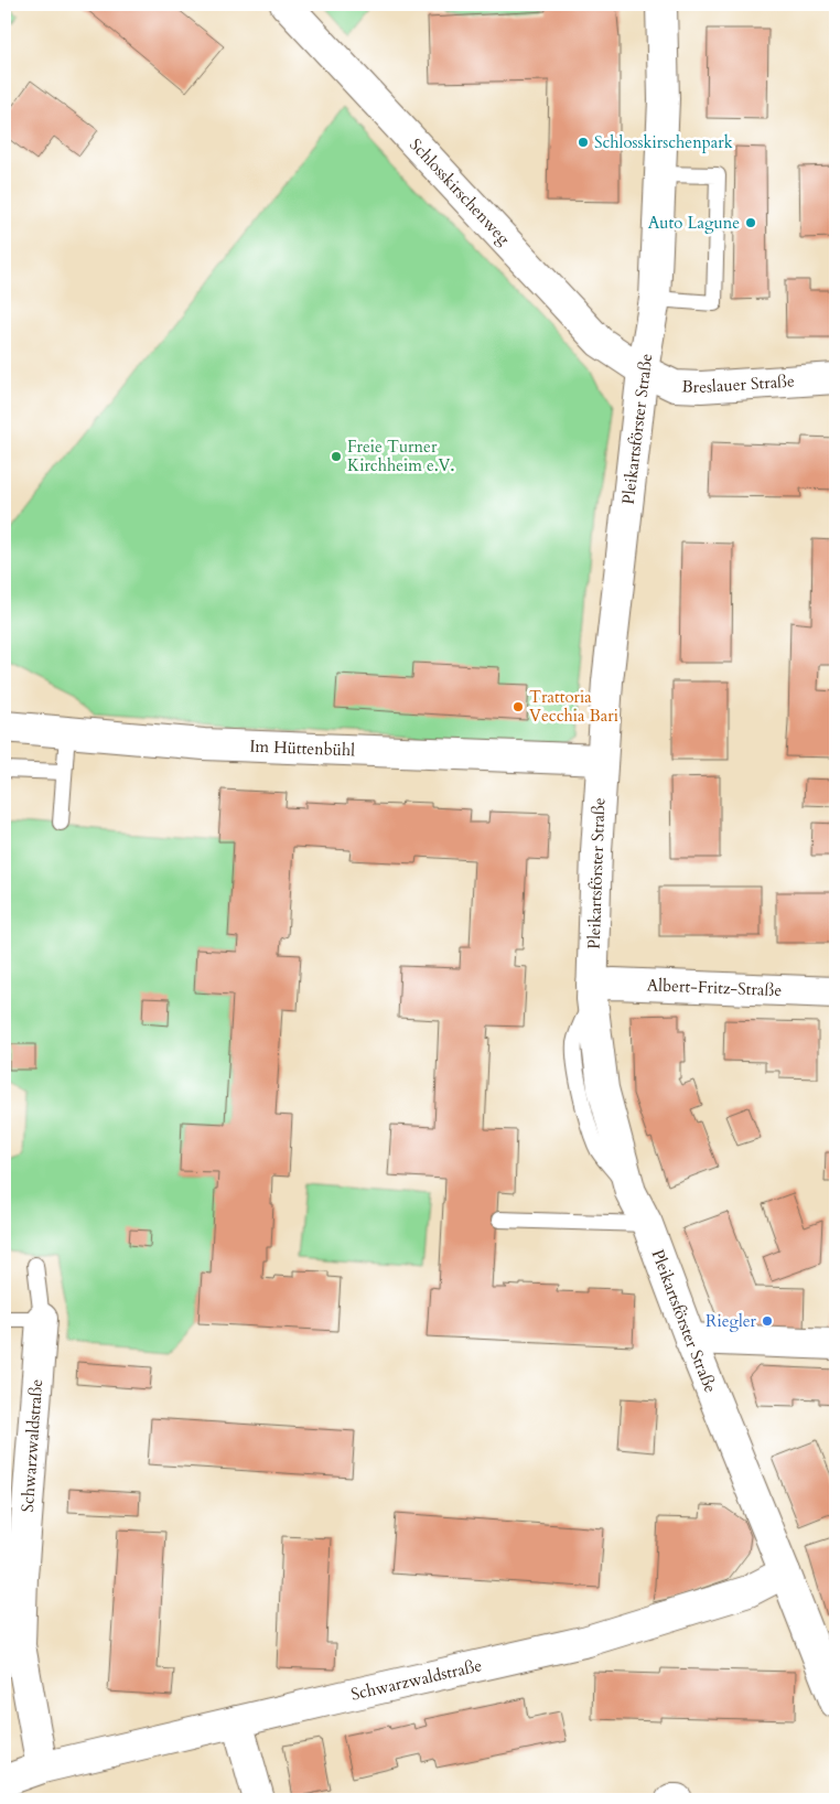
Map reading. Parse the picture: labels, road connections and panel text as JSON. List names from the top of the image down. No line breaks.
{"streets":{"street":["Schlosskirschenweg","Breslauer Straße","Pleikartsförster Straße","Im Hüttenbühl","Albert-Fritz-Straße","Schwarzwaldstraße"]},"crossings":[["Schlosskirschenweg","Breslauer Straße"],["Schlosskirschenweg","Pleikartsförster Straße"],["Breslauer Straße","Pleikartsförster Straße"],["Pleikartsförster Straße","Im Hüttenbühl"],["Pleikartsförster Straße","Albert-Fritz-Straße"],["Pleikartsförster Straße","Schwarzwaldstraße"]],"places":["Schlosskirschenpark","Auto Lagune","Freie Turner Kirchheim e.V.","Trattoria Vecchia Bari","Riegler"]}
